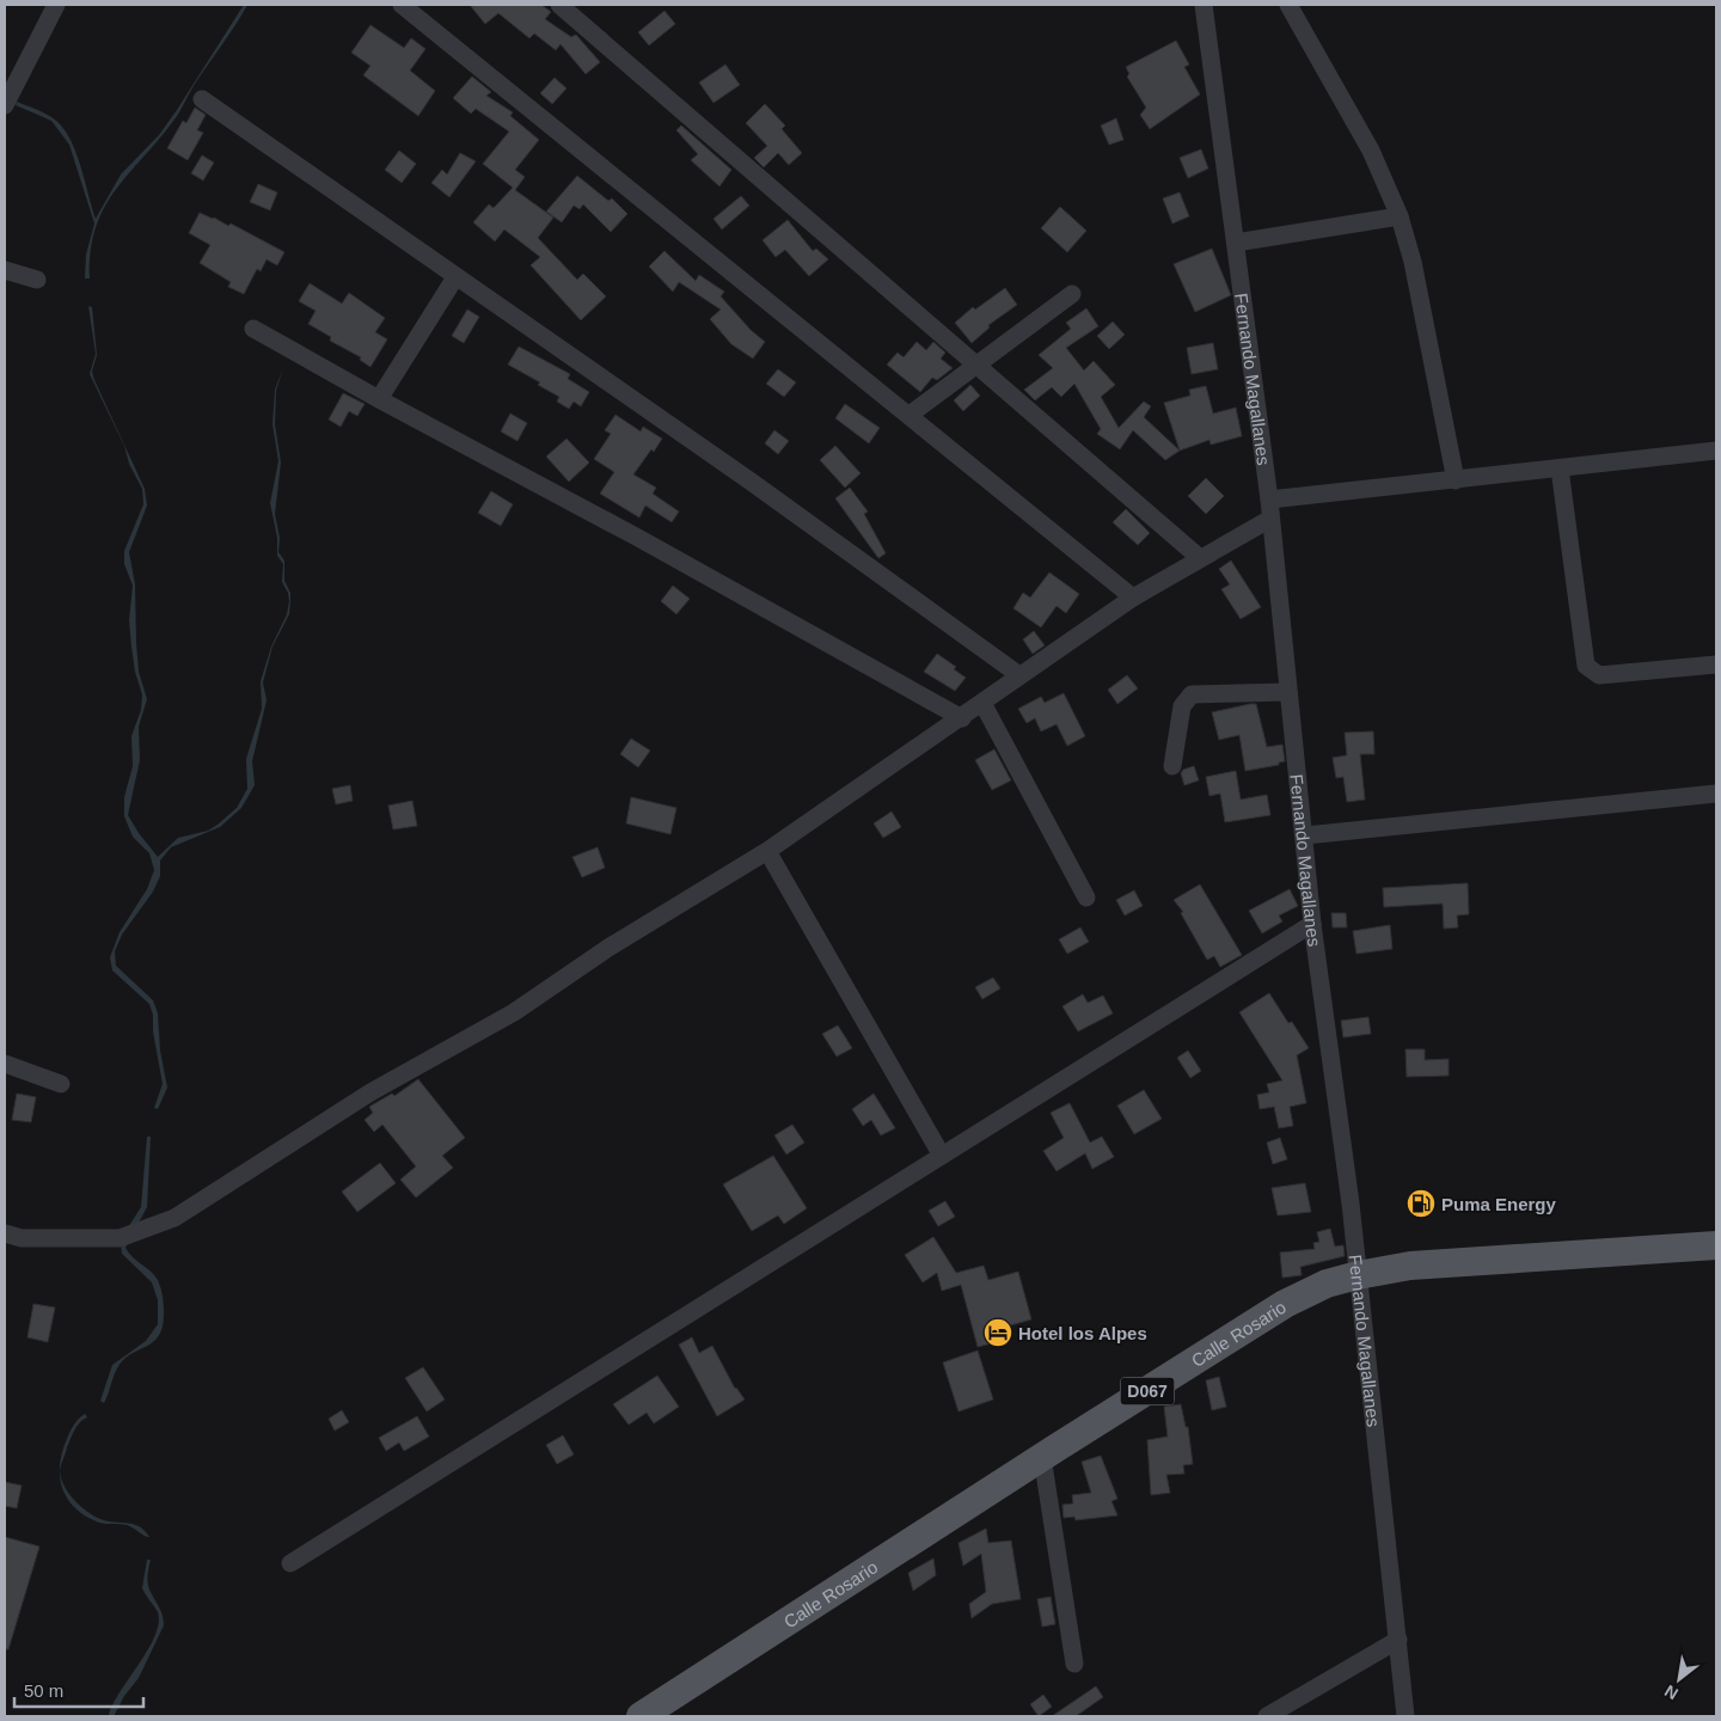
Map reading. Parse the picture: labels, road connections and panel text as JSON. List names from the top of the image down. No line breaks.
{"streets":{"main road":["Calle Rosario","D067"],"street":["Fernando Magallanes"]},"crossings":[["Fernando Magallanes","Calle Rosario"]],"places":{"fuel station":["Puma Energy"],"hotel":["Hotel los Alpes"]},"scale_bar":"50 m","north":"bottom left"}
